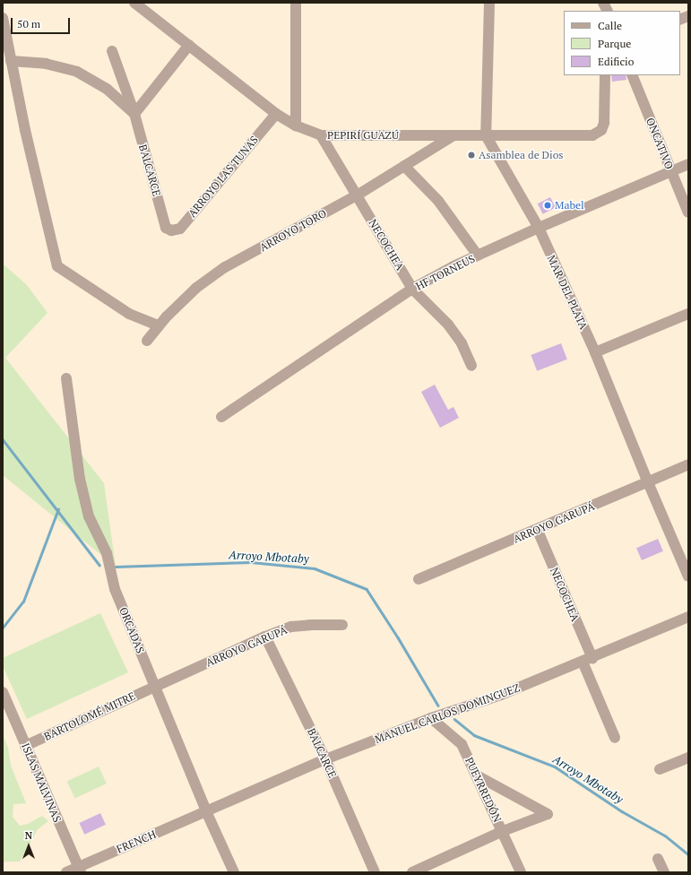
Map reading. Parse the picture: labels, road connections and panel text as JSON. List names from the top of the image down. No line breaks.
{"streets":{"street":["PEPIRÍ GUAZÚ","ONCATIVO","BALCARCE","ARROYO LAS TUNAS","ARROYO TORO","NECOCHEA","HF TORNEUS","MAR DEL PLATA","ARROYO GARUPÁ","ORCADAS","MANUEL CARLOS DOMINGUEZ","BARTOLOMÉ MITRE","ISLAS MALVINAS","PUEYRREDÓN","FRENCH"]},"crossings":[["PEPIRÍ GUAZÚ","ARROYO LAS TUNAS"],["PEPIRÍ GUAZÚ","ARROYO TORO"],["PEPIRÍ GUAZÚ","NECOCHEA"],["PEPIRÍ GUAZÚ","MAR DEL PLATA"],["ONCATIVO","HF TORNEUS"],["BALCARCE","ARROYO LAS TUNAS"],["BALCARCE","ARROYO GARUPÁ"],["BALCARCE","MANUEL CARLOS DOMINGUEZ"],["ARROYO TORO","NECOCHEA"],["NECOCHEA","HF TORNEUS"],["NECOCHEA","ARROYO GARUPÁ"],["NECOCHEA","MANUEL CARLOS DOMINGUEZ"],["HF TORNEUS","MAR DEL PLATA"],["MAR DEL PLATA","ARROYO GARUPÁ"],["ARROYO GARUPÁ","ORCADAS"],["ARROYO GARUPÁ","BARTOLOMÉ MITRE"],["ORCADAS","MANUEL CARLOS DOMINGUEZ"],["ORCADAS","BARTOLOMÉ MITRE"],["ORCADAS","FRENCH"],["MANUEL CARLOS DOMINGUEZ","PUEYRREDÓN"],["MANUEL CARLOS DOMINGUEZ","FRENCH"],["BARTOLOMÉ MITRE","ISLAS MALVINAS"],["ISLAS MALVINAS","FRENCH"]],"water":["Arroyo Mbotaby"],"places":["Asamblea de Dios","Mabel"],"legend":["Calle","Parque","Edificio"],"scale_bar":"50 m","north":"top"}
